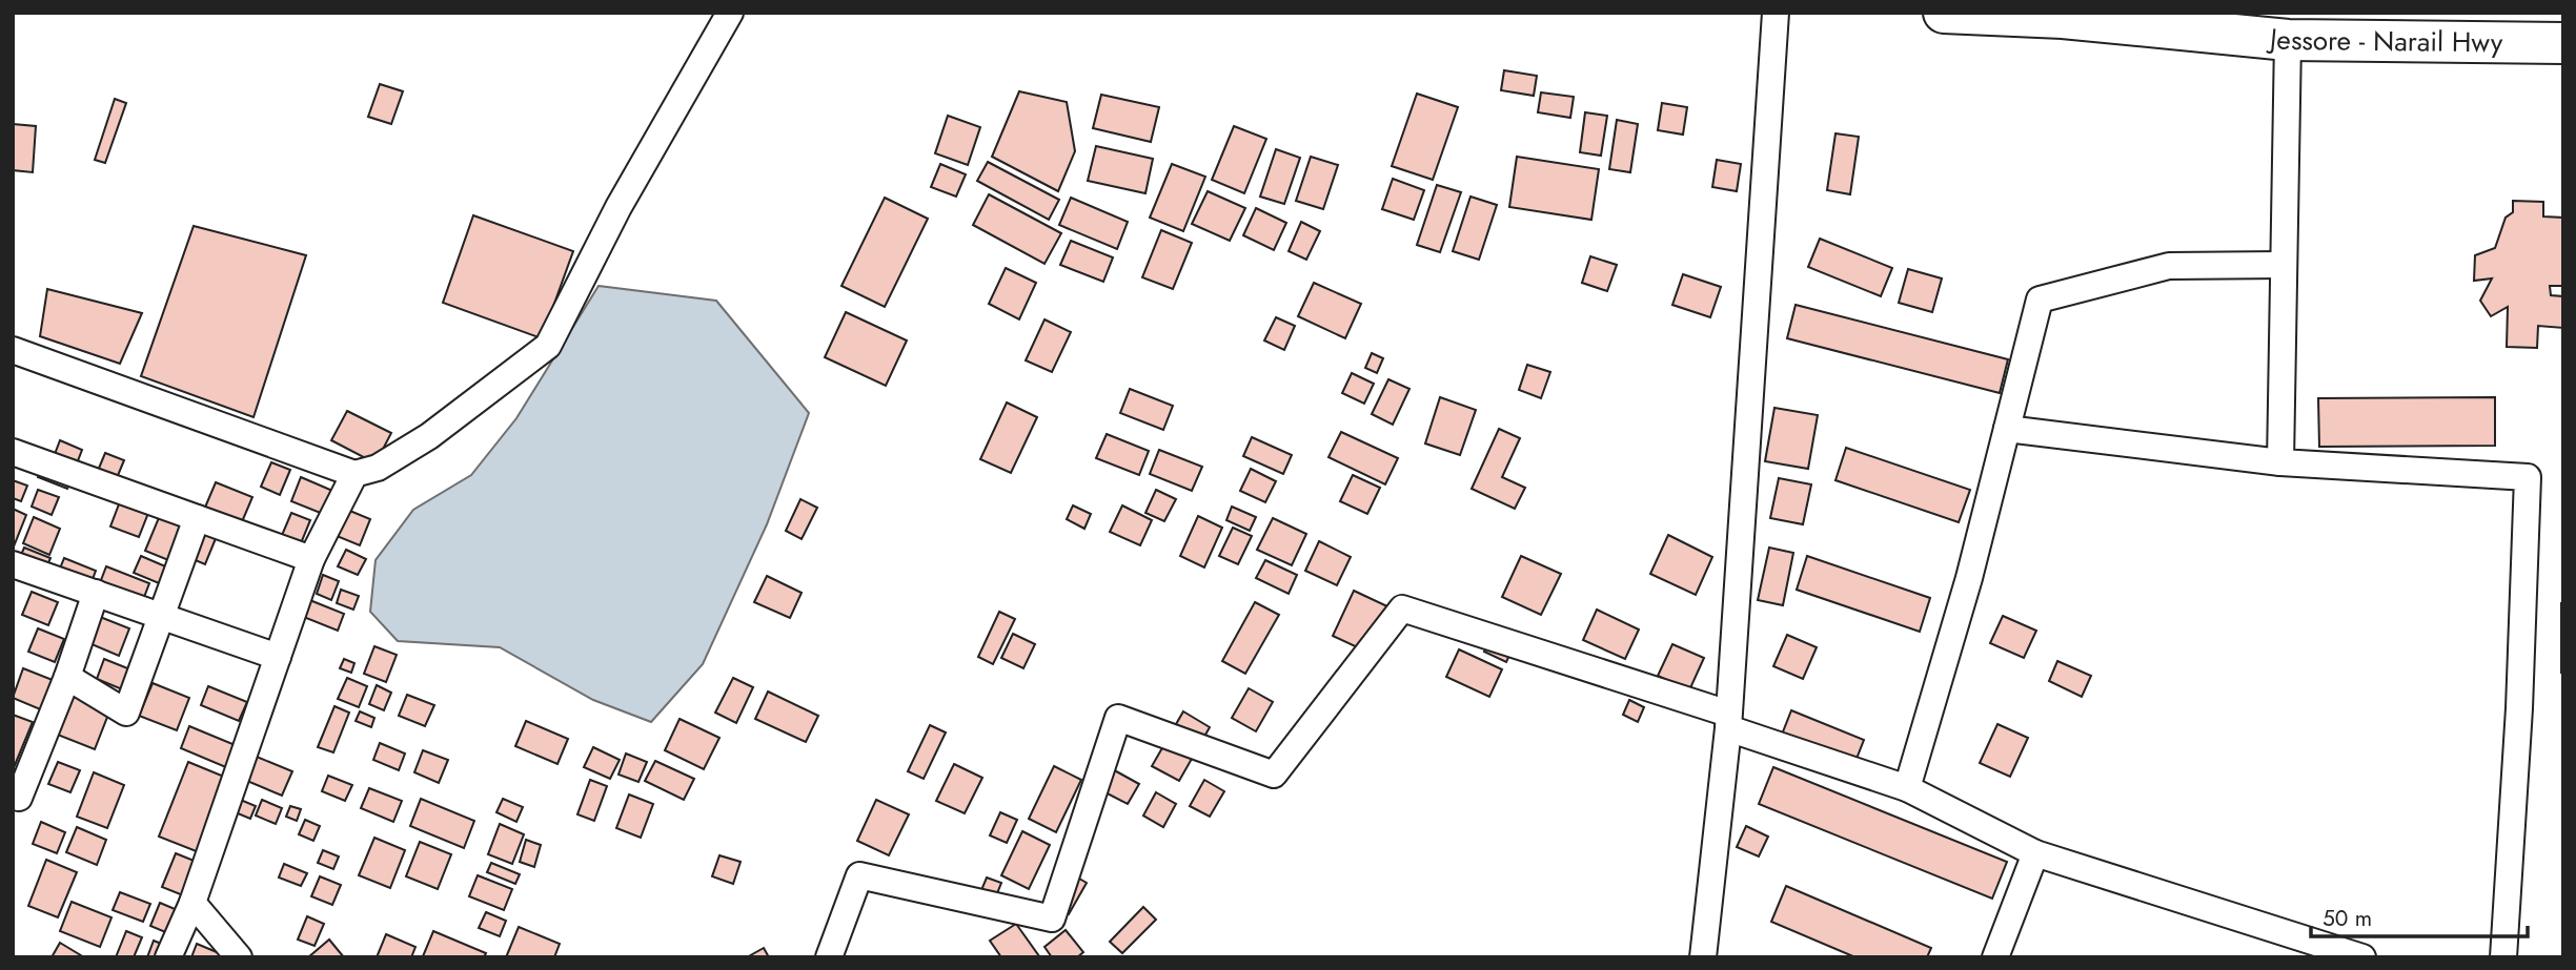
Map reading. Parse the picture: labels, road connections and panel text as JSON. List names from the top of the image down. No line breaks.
{"streets":{"highway":["Jessore - Narail Hwy"]},"scale_bar":"50 m"}
